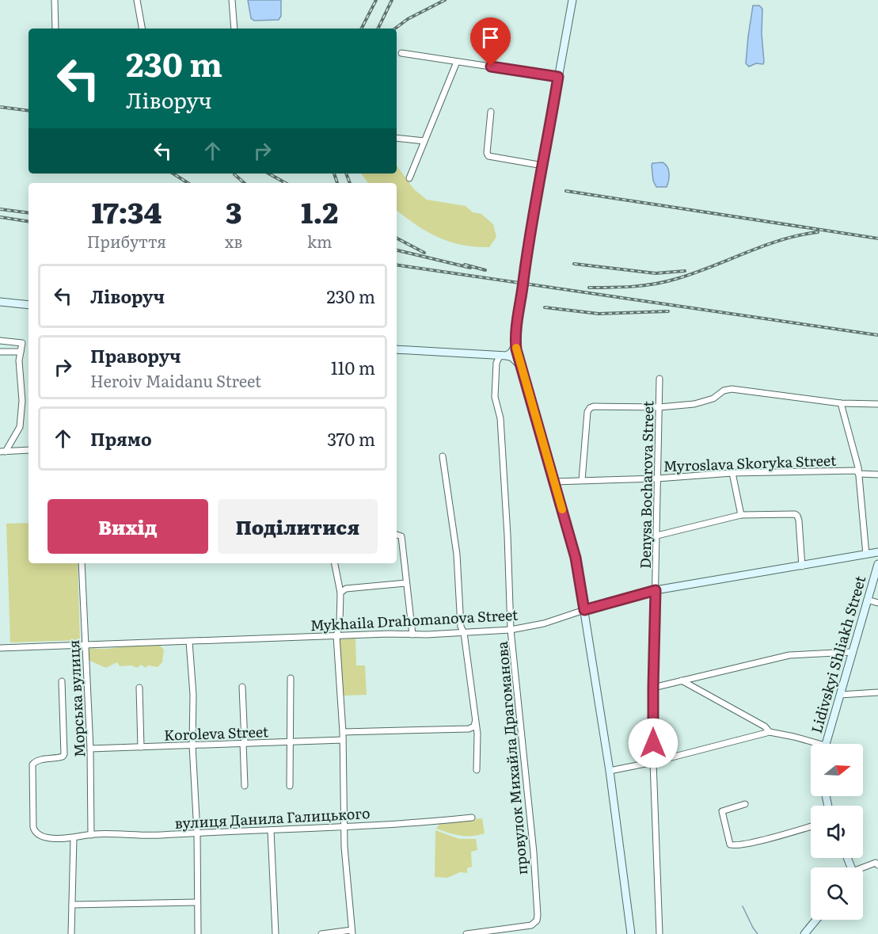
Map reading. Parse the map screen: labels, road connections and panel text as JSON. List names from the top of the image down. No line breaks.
{"streets":{"street":["Myroslava Skoryka Street","Denysa Bocharova Street","Mykhaila Drahomanova Street","Lidivskyi Shliakh Street","Морська вулиця","Koroleva Street","провулок Михайла Драгоманова","вулиця Данила Галицького"]},"crossings":[["Myroslava Skoryka Street","Denysa Bocharova Street"],["Denysa Bocharova Street","Mykhaila Drahomanova Street"],["Mykhaila Drahomanova Street","Морська вулиця"],["Mykhaila Drahomanova Street","провулок Михайла Драгоманова"],["Морська вулиця","Koroleva Street"],["Морська вулиця","вулиця Данила Галицького"]],"north":"right","page":{"turn":["230 m","Ліворуч"],"eta":["17:34","Прибуття","3","хв","1.2","km"],"list":[{"name":"Ліворуч","value":"230 m"},{"name":"Праворуч","note":"Heroiv Maidanu Street","value":"110 m"},{"name":"Прямо","value":"370 m"}],"buttons":["Вихід","Поділитися"]}}
